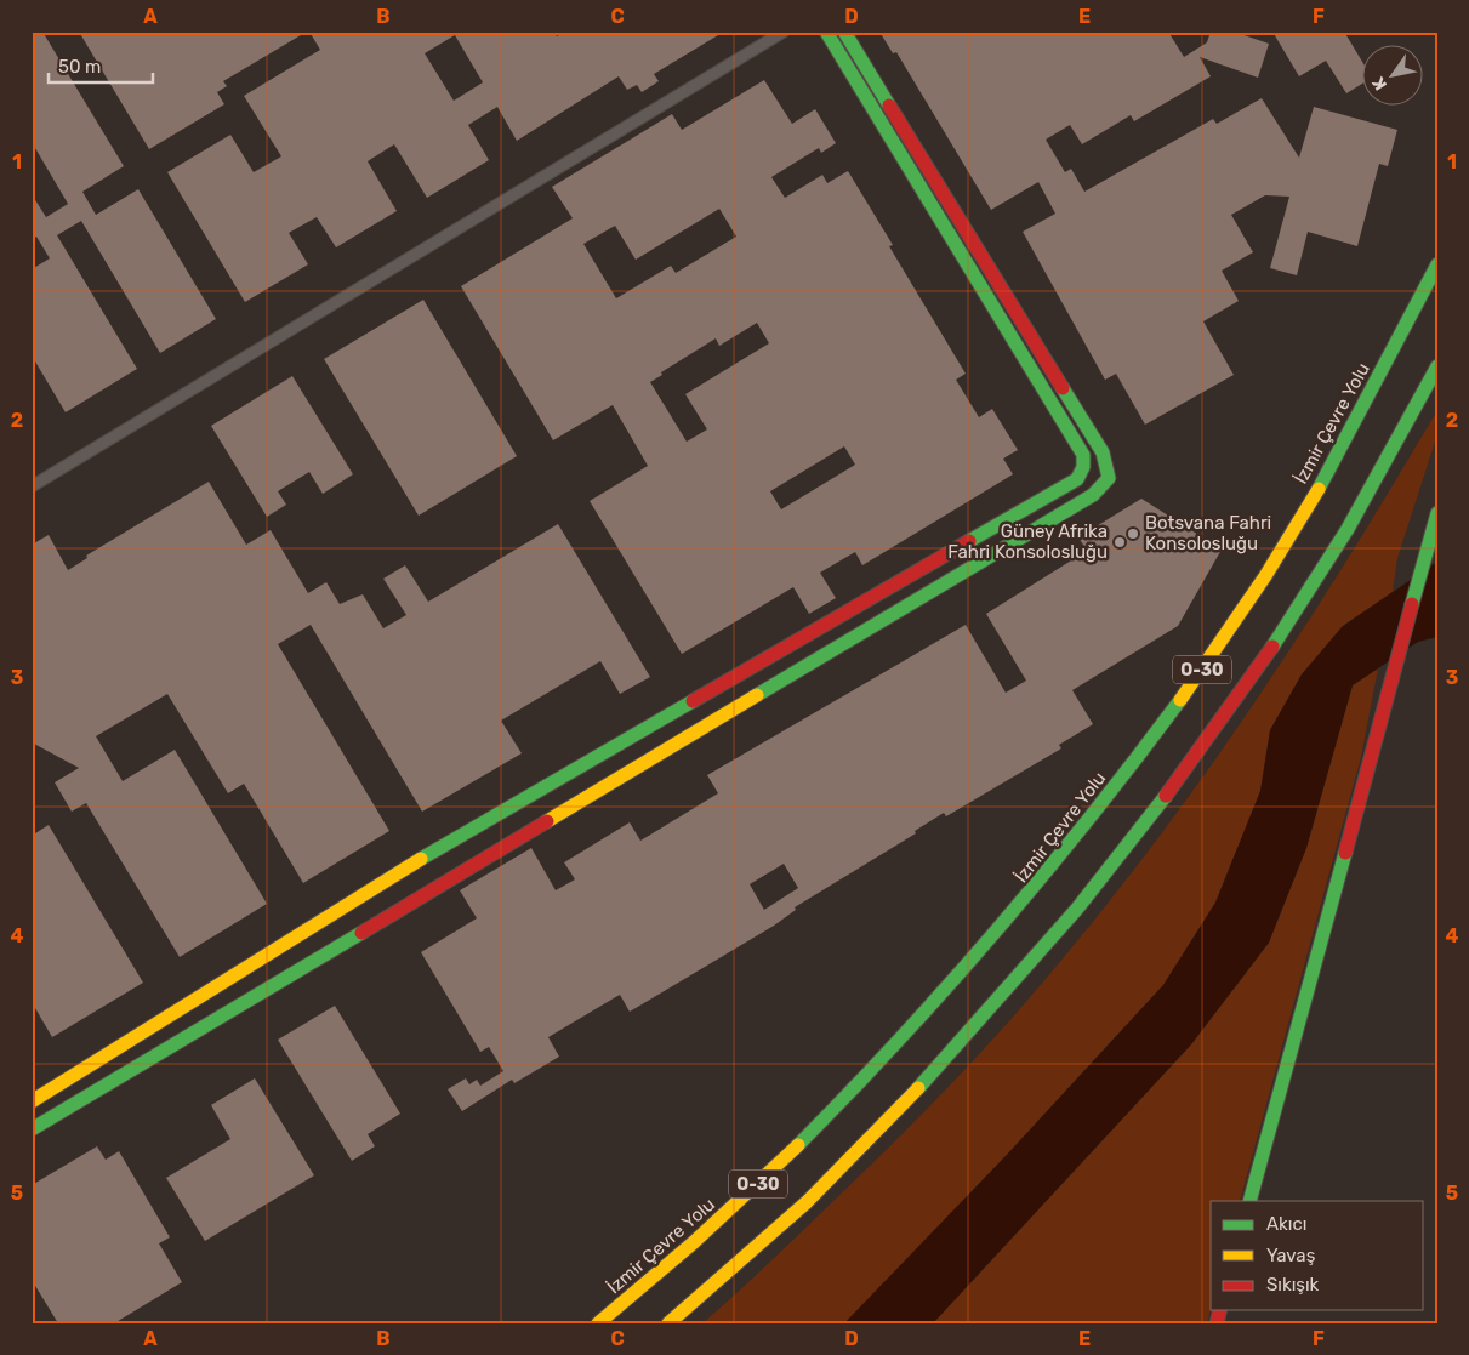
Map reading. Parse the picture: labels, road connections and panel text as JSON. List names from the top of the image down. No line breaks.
{"streets":{"main road":["İzmir Çevre Yolu","O-30"]},"places":["Botsvana Fahri Konsolosluğu","Güney Afrika Fahri Konsolosluğu"],"legend":["Akıcı","Yavaş","Sıkışık"],"scale_bar":"50 m","north":"bottom left","grid":{"columns":["A","B","C","D","E","F"],"rows":["1","2","3","4","5"]}}
